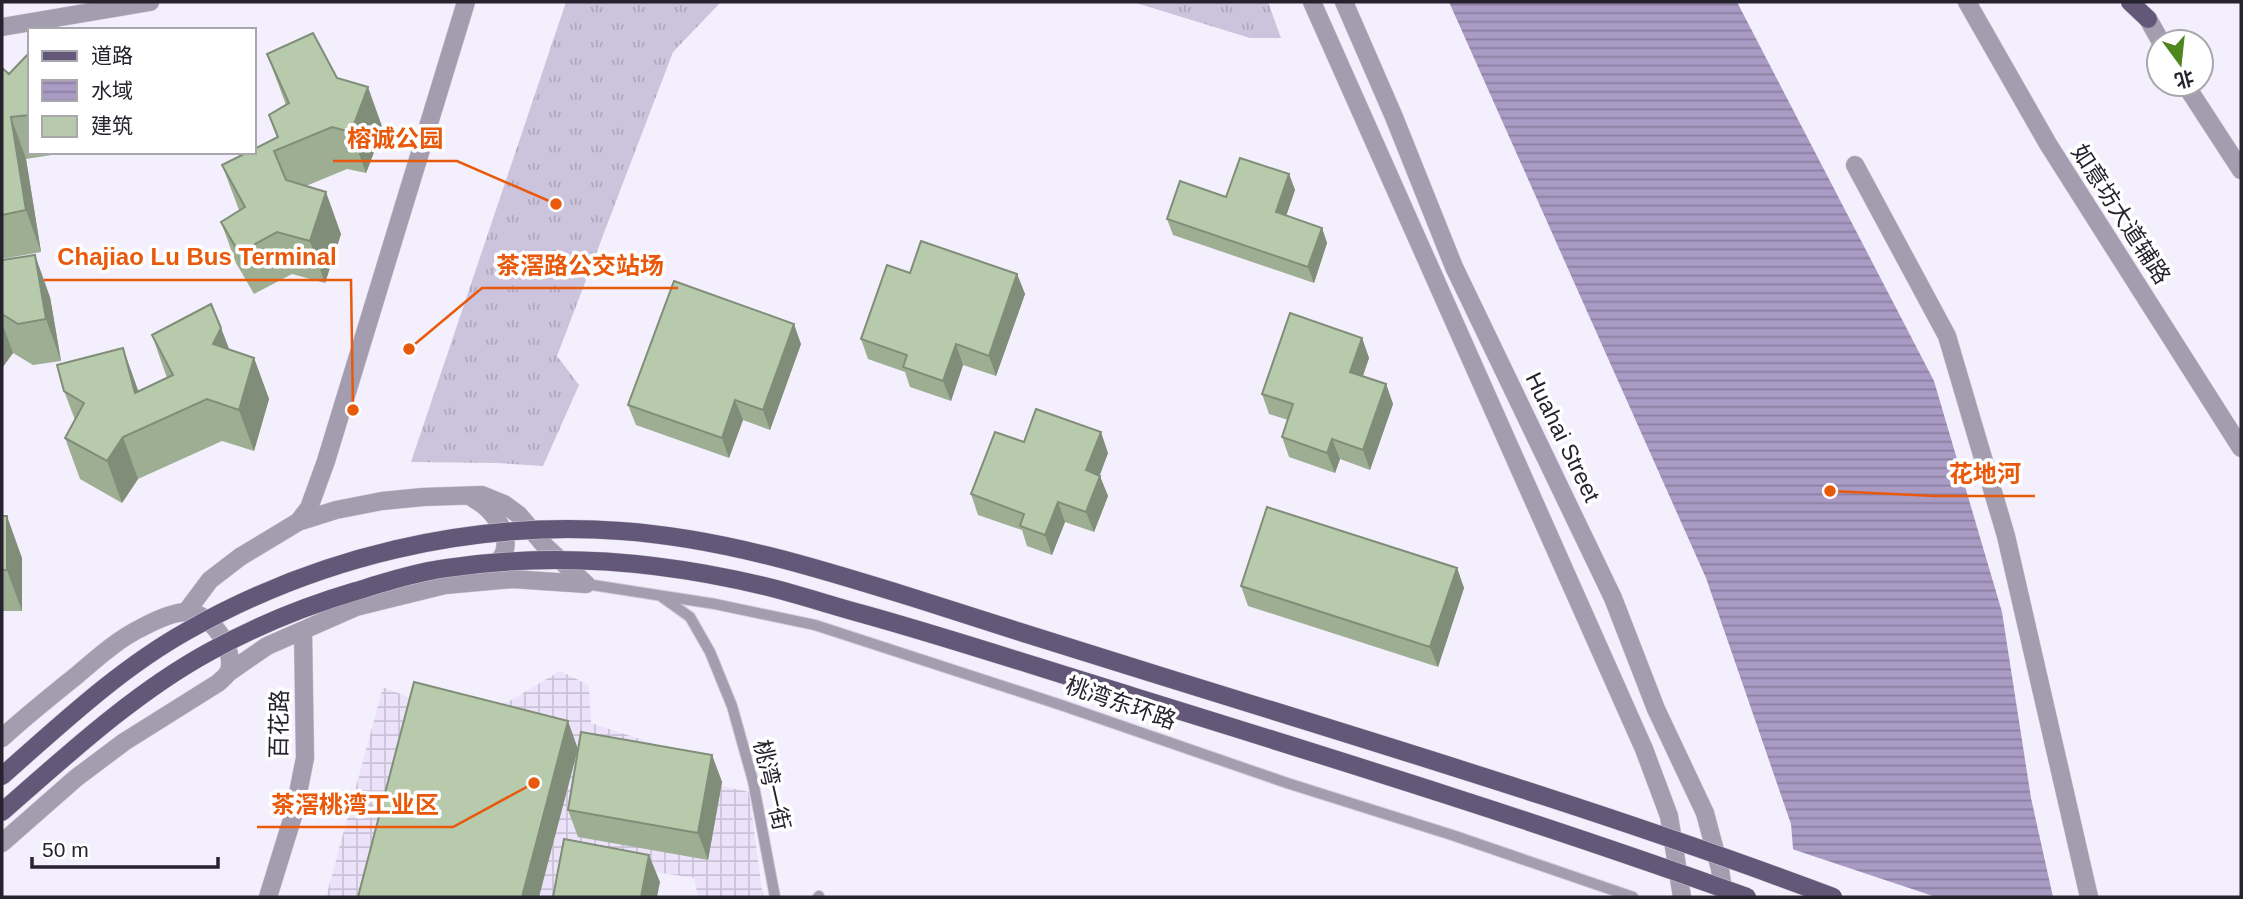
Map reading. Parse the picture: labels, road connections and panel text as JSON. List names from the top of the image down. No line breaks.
{"streets":{"street":["如意坊大道辅路","Huahai Street","百花路"],"lane":["桃湾东环路","桃湾一街"]},"crossings":[["桃湾东环路","桃湾一街"]],"places":["榕诚公园","茶滘路公交站场","Chajiao Lu Bus Terminal","花地河","茶滘桃湾工业区"],"legend":["道路","水域","建筑"],"scale_bar":"50 m","north":"bottom"}
